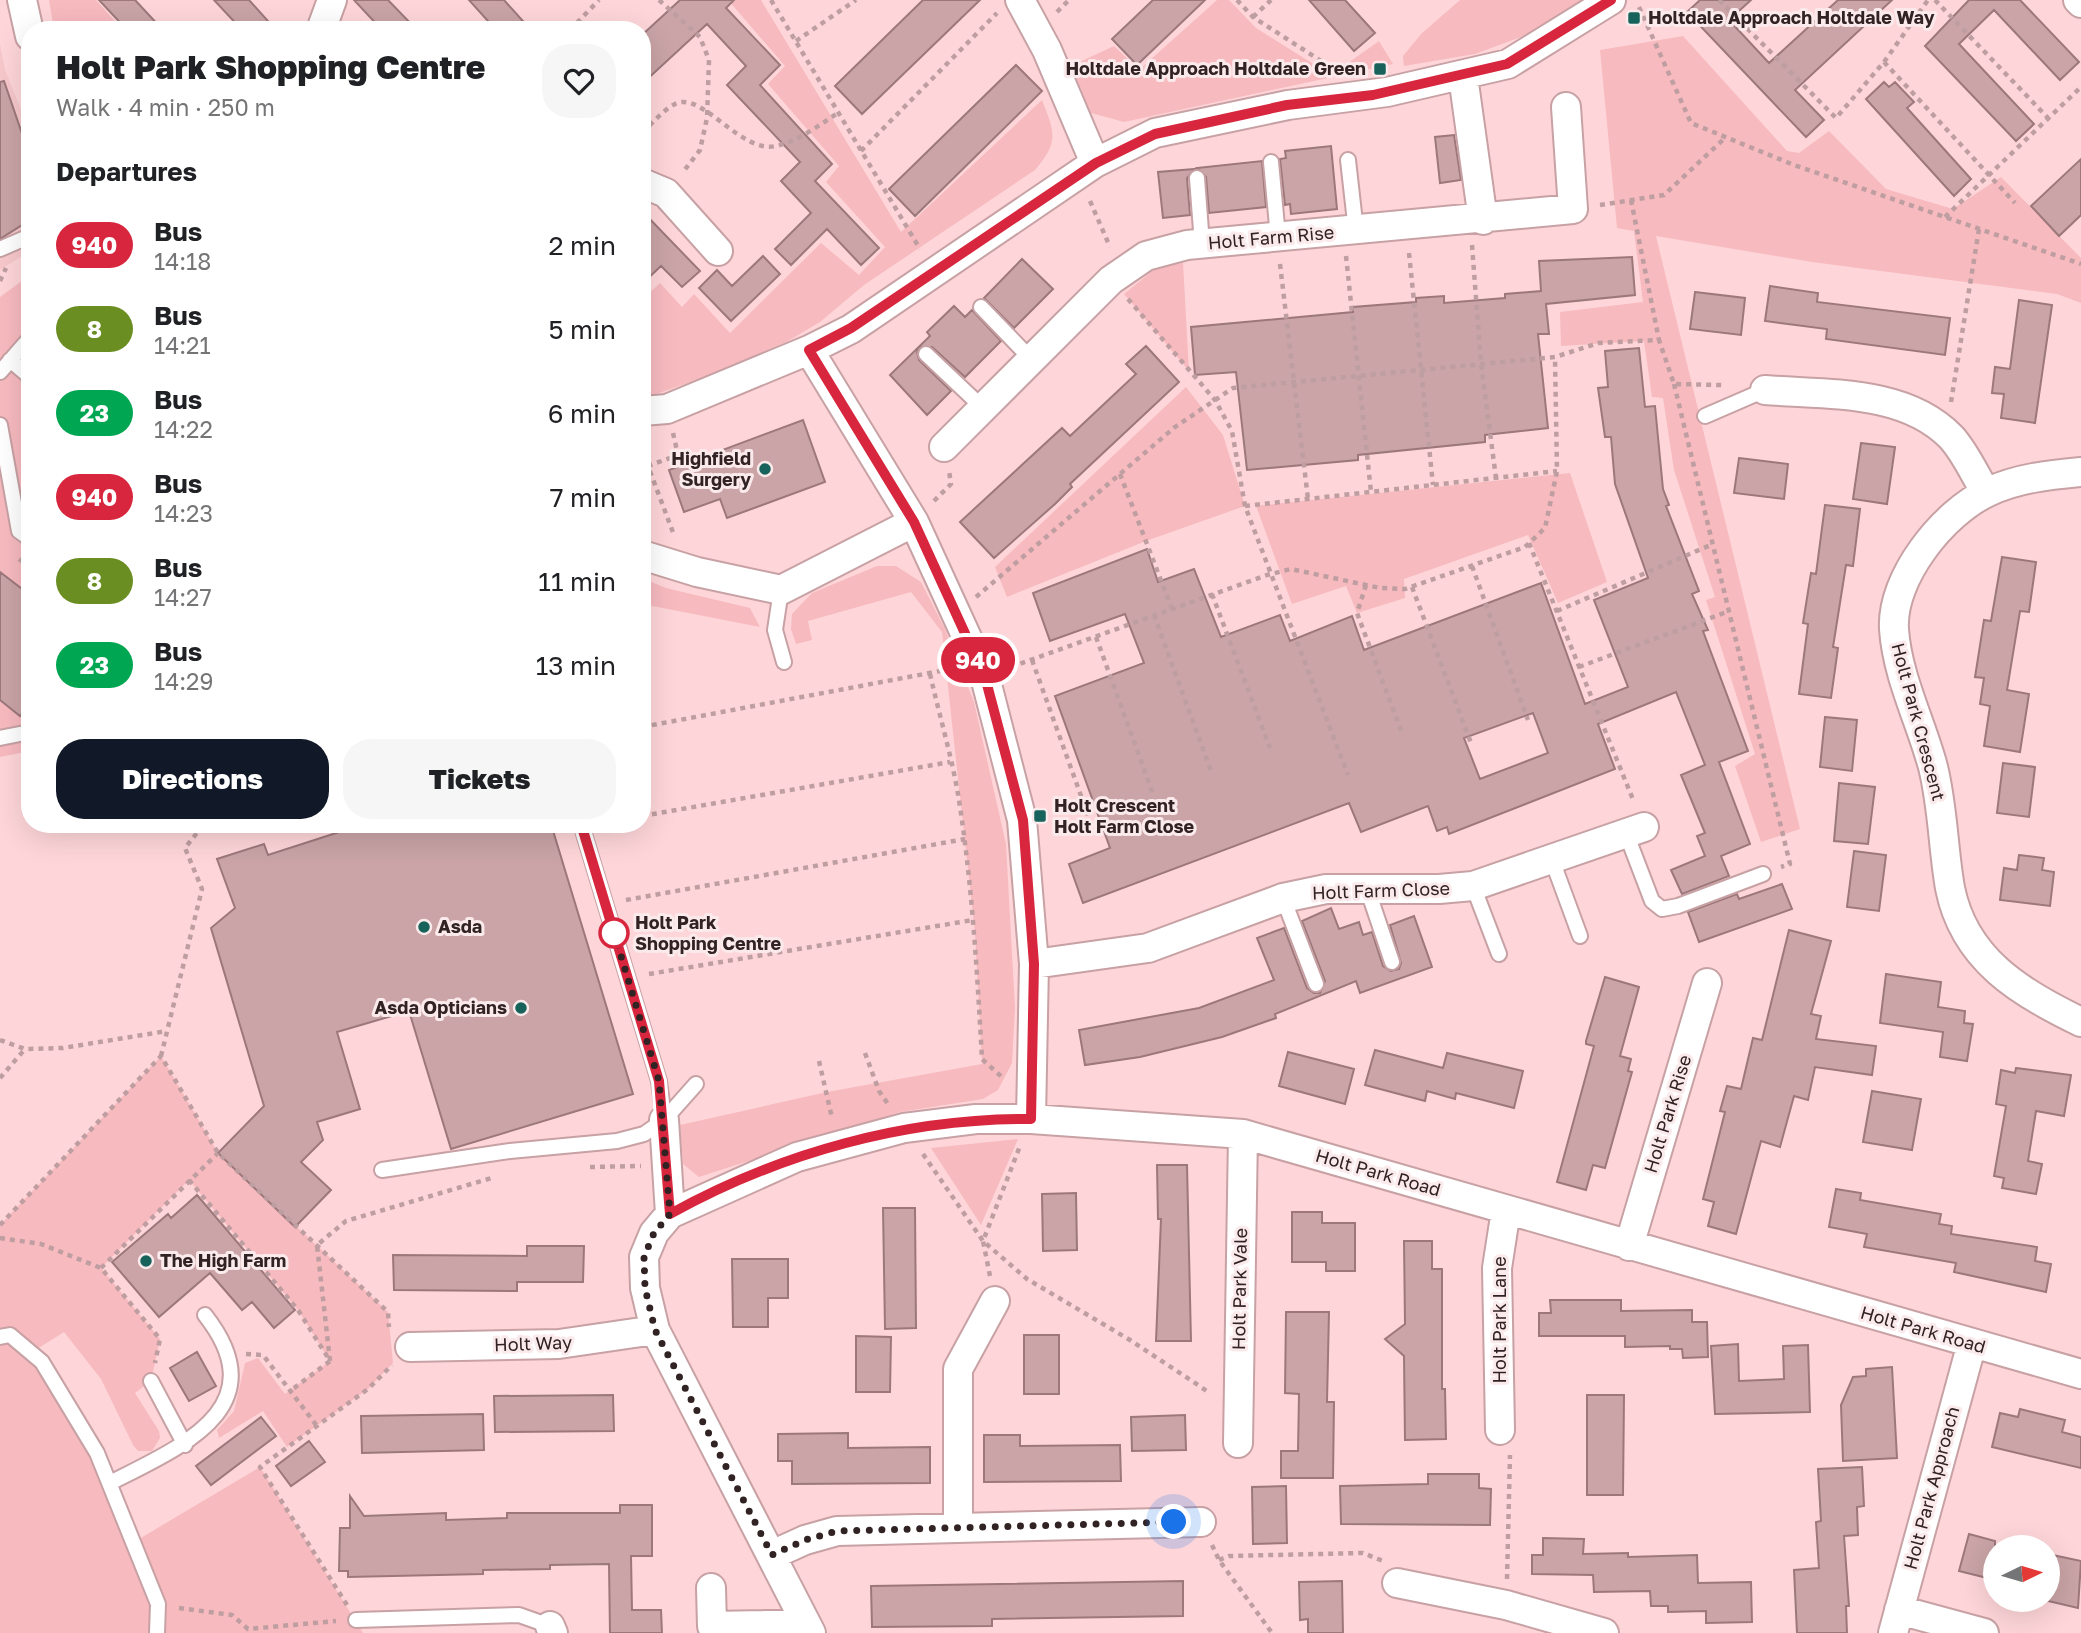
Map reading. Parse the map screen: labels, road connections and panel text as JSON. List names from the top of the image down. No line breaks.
{"streets":{"street":["Holt Farm Rise","Holt Park Crescent","Holt Farm Close","Holt Park Rise","Holt Park Road","Holt Park Vale","Holt Park Lane","Holt Way","Holt Park Approach"]},"crossings":[["Holt Park Rise","Holt Park Road"],["Holt Park Road","Holt Park Vale"],["Holt Park Road","Holt Park Lane"],["Holt Park Road","Holt Park Approach"]],"places":{"transit":["Holtdale Approach Holtdale Way","Holtdale Approach Holtdale Green","Holt Crescent Holt Farm Close"],"other":["Highfield Surgery","Asda","Holt Park Shopping Centre","Asda Opticians","The High Farm"]},"lines":["bus line 940"],"north":"right","page":{"on_map":"940","heading":[["Holt Park Shopping Centre","Walk · 4 min · 250 m"],"Departures"],"list":[{"mark":"940","name":"Bus","note":"14:18","value":"2 min"},{"mark":"8","name":"Bus","note":"14:21","value":"5 min"},{"mark":"23","name":"Bus","note":"14:22","value":"6 min"},{"mark":"940","name":"Bus","note":"14:23","value":"7 min"},{"mark":"8","name":"Bus","note":"14:27","value":"11 min"},{"mark":"23","name":"Bus","note":"14:29","value":"13 min"}],"buttons":["Directions","Tickets"]}}
